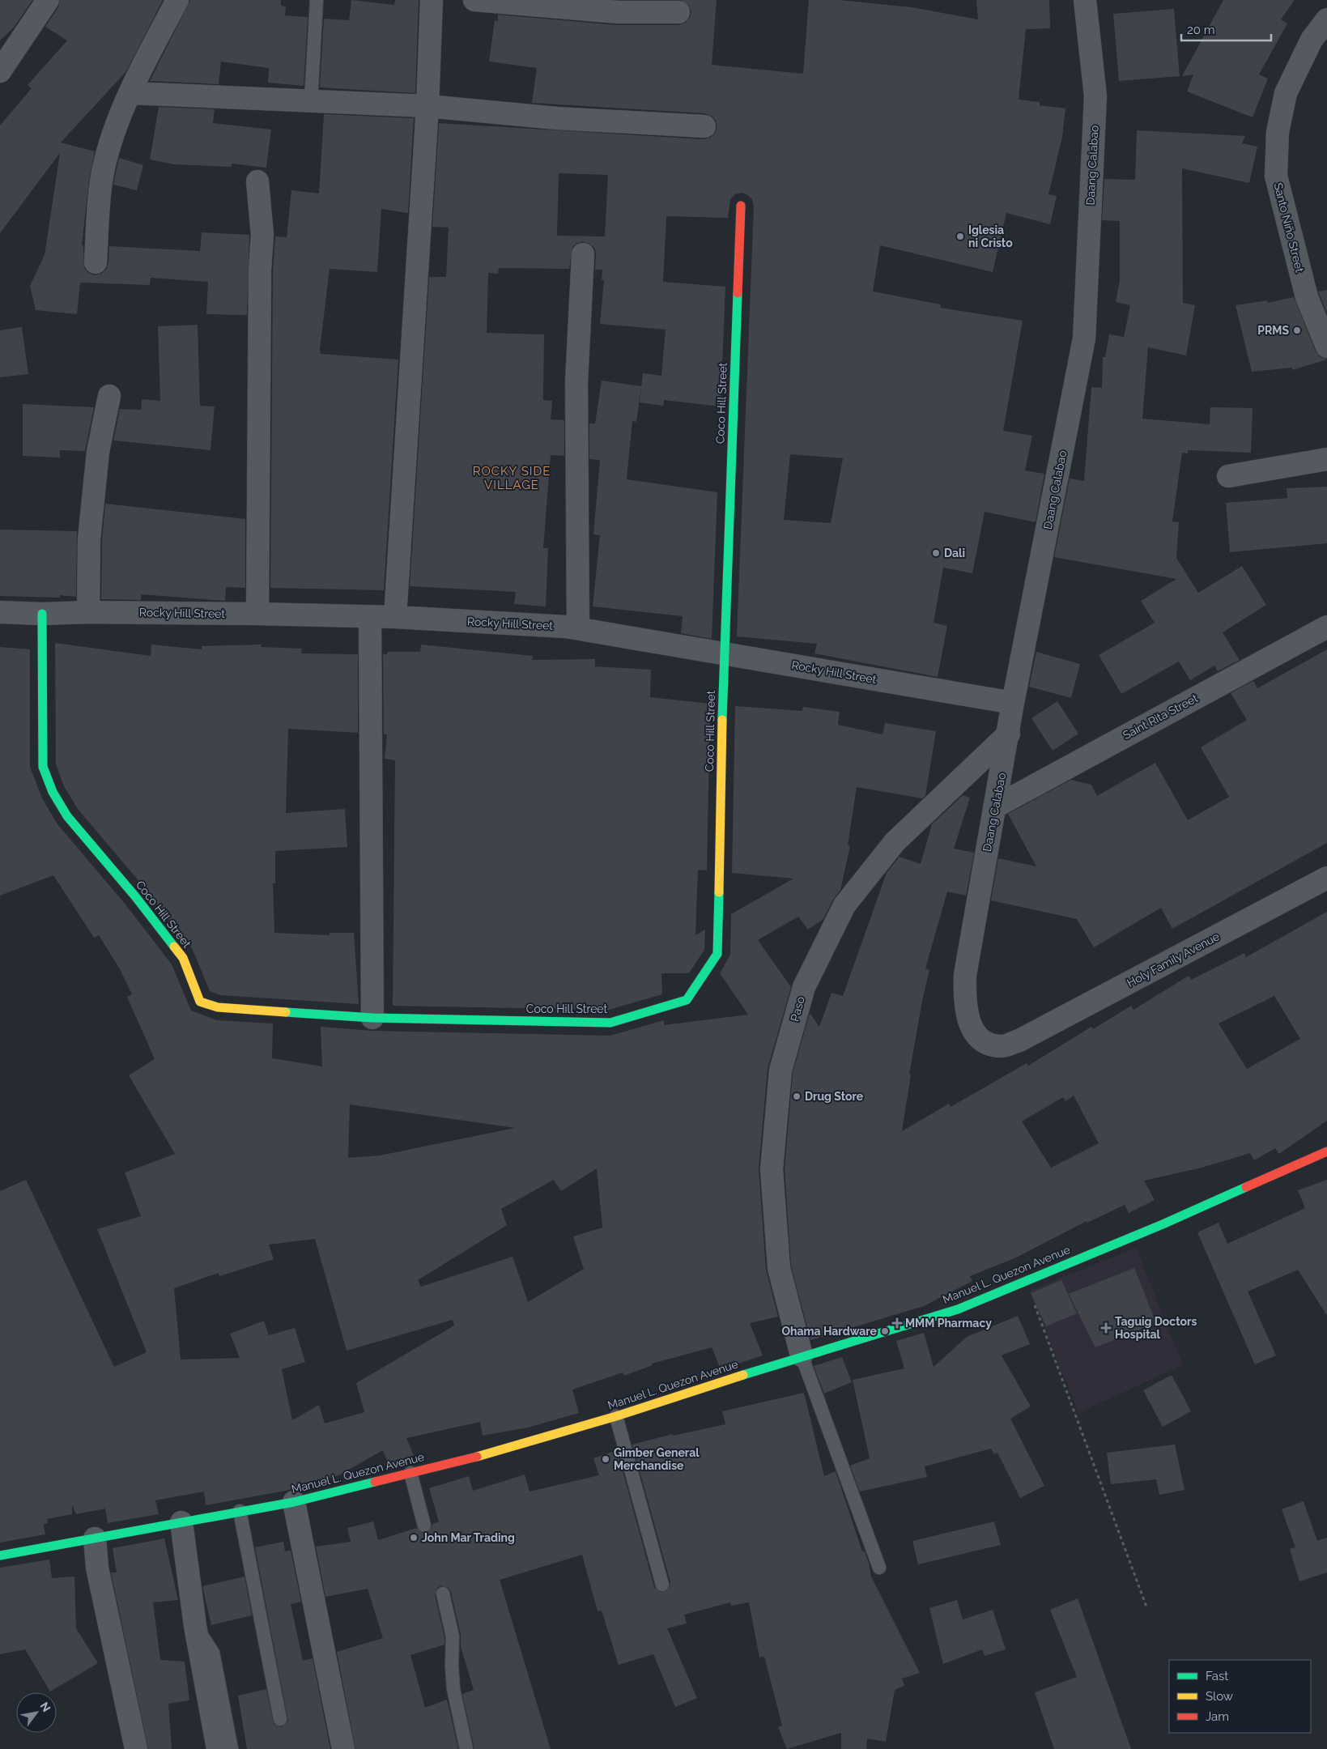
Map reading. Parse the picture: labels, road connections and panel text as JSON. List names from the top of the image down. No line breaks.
{"streets":{"street":["Daang Calabao","Santo Niño Street","Coco Hill Street","Rocky Hill Street","Saint Rita Street","Holy Family Avenue","Paso","Manuel L. Quezon Avenue"]},"crossings":[["Daang Calabao","Rocky Hill Street"],["Daang Calabao","Saint Rita Street"],["Daang Calabao","Holy Family Avenue"],["Daang Calabao","Paso"],["Coco Hill Street","Rocky Hill Street"],["Paso","Manuel L. Quezon Avenue"]],"districts":["ROCKY SIDE VILLAGE"],"places":{"other":["Iglesia ni Cristo","PRMS","Dali","Drug Store","Ohama Hardware","Gimber General Merchandise","John Mar Trading"],"health":["MMM Pharmacy","Taguig Doctors Hospital"]},"legend":["Fast","Slow","Jam"],"scale_bar":"20 m","north":"top right"}
